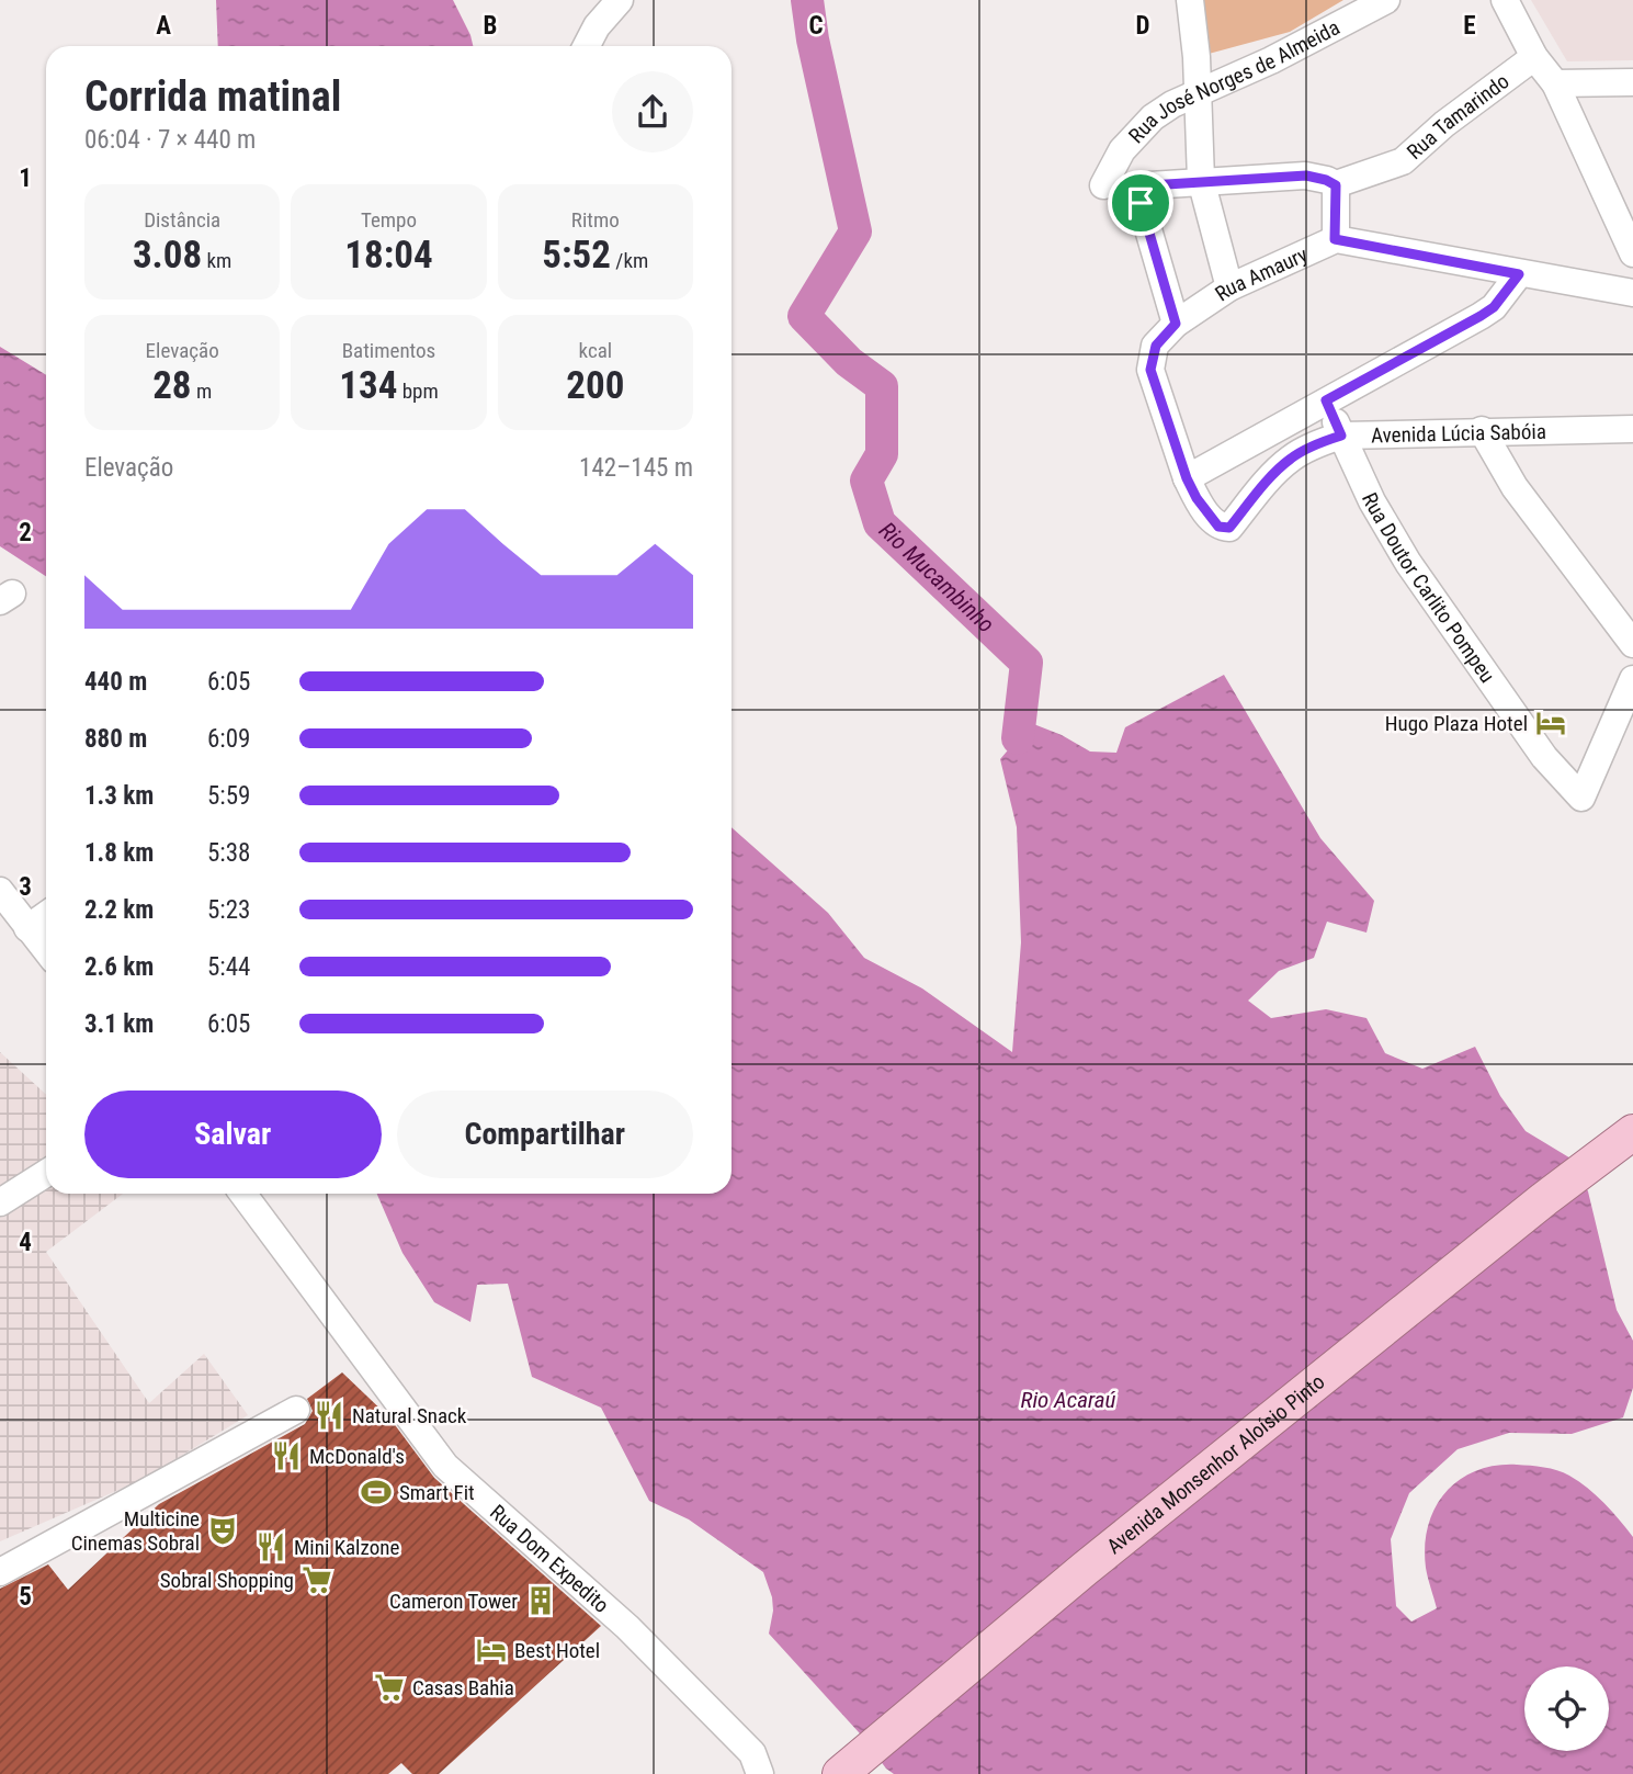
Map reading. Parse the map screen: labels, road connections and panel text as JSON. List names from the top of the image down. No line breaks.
{"streets":{"main road":["Avenida Monsenhor Aloísio Pinto"],"street":["Rua José Norges de Almeida","Rua Tamarindo","Rua Amaury","Avenida Lúcia Sabóia","Rua Doutor Carlito Pompeu","Rua Dom Expedito"]},"crossings":[["Rua Amaury","Avenida Lúcia Sabóia"],["Avenida Lúcia Sabóia","Rua Doutor Carlito Pompeu"]],"water":["Rio Mucambinho","Rio Acaraú"],"places":{"hotel":["Hugo Plaza Hotel","Best Hotel"],"restaurant":["Natural Snack","McDonald's","Mini Kalzone"],"sports":["Smart Fit"],"theatre":["Multicine Cinemas Sobral"],"supermarket":["Sobral Shopping","Casas Bahia"],"building":["Cameron Tower"]},"page":{"heading":["Corrida matinal","06:04 · 7 × 440 m"],"stats":[["Distância","3.08 km"],["Tempo","18:04"],["Ritmo","5:52 /km"],["Elevação","28 m"],["Batimentos","134 bpm"],["kcal","200"]],"chart":["Elevação","142–145 m"],"list":[{"name":"440 m","note":"6:05"},{"name":"880 m","note":"6:09"},{"name":"1.3 km","note":"5:59"},{"name":"1.8 km","note":"5:38"},{"name":"2.2 km","note":"5:23"},{"name":"2.6 km","note":"5:44"},{"name":"3.1 km","note":"6:05"}],"buttons":["Salvar","Compartilhar"]},"grid":{"columns":["A","B","C","D","E"],"rows":["1","2","3","4","5"]}}
